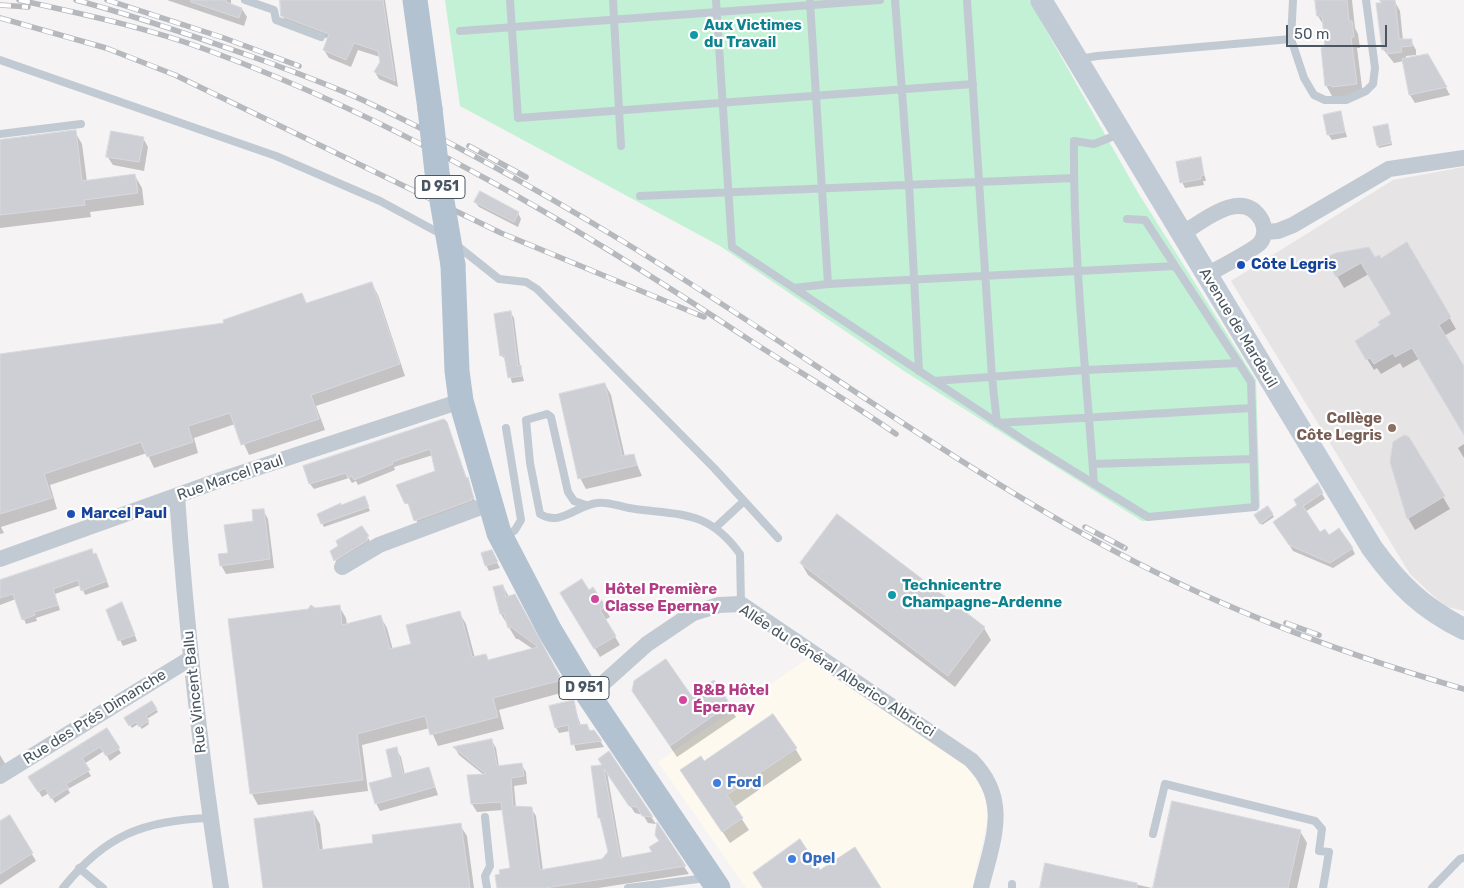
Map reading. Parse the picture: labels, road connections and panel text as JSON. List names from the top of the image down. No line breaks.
{"streets":{"main road":["D 951"],"street":["Avenue de Mardeuil","Rue Marcel Paul","Allée du Général Alberico Albricci","Rue Vincent Ballu","Rue des Prés Dimanche"]},"crossings":[["D 951","Rue Marcel Paul"],["D 951","Allée du Général Alberico Albricci"],["Rue Marcel Paul","Rue Vincent Ballu"],["Rue Vincent Ballu","Rue des Prés Dimanche"]],"places":["Aux Victimes du Travail","Côte Legris","Collège Côte Legris","Marcel Paul","Technicentre Champagne-Ardenne","Hôtel Première Classe Epernay","B&B Hôtel Épernay","Ford","Opel"],"scale_bar":"50 m"}
